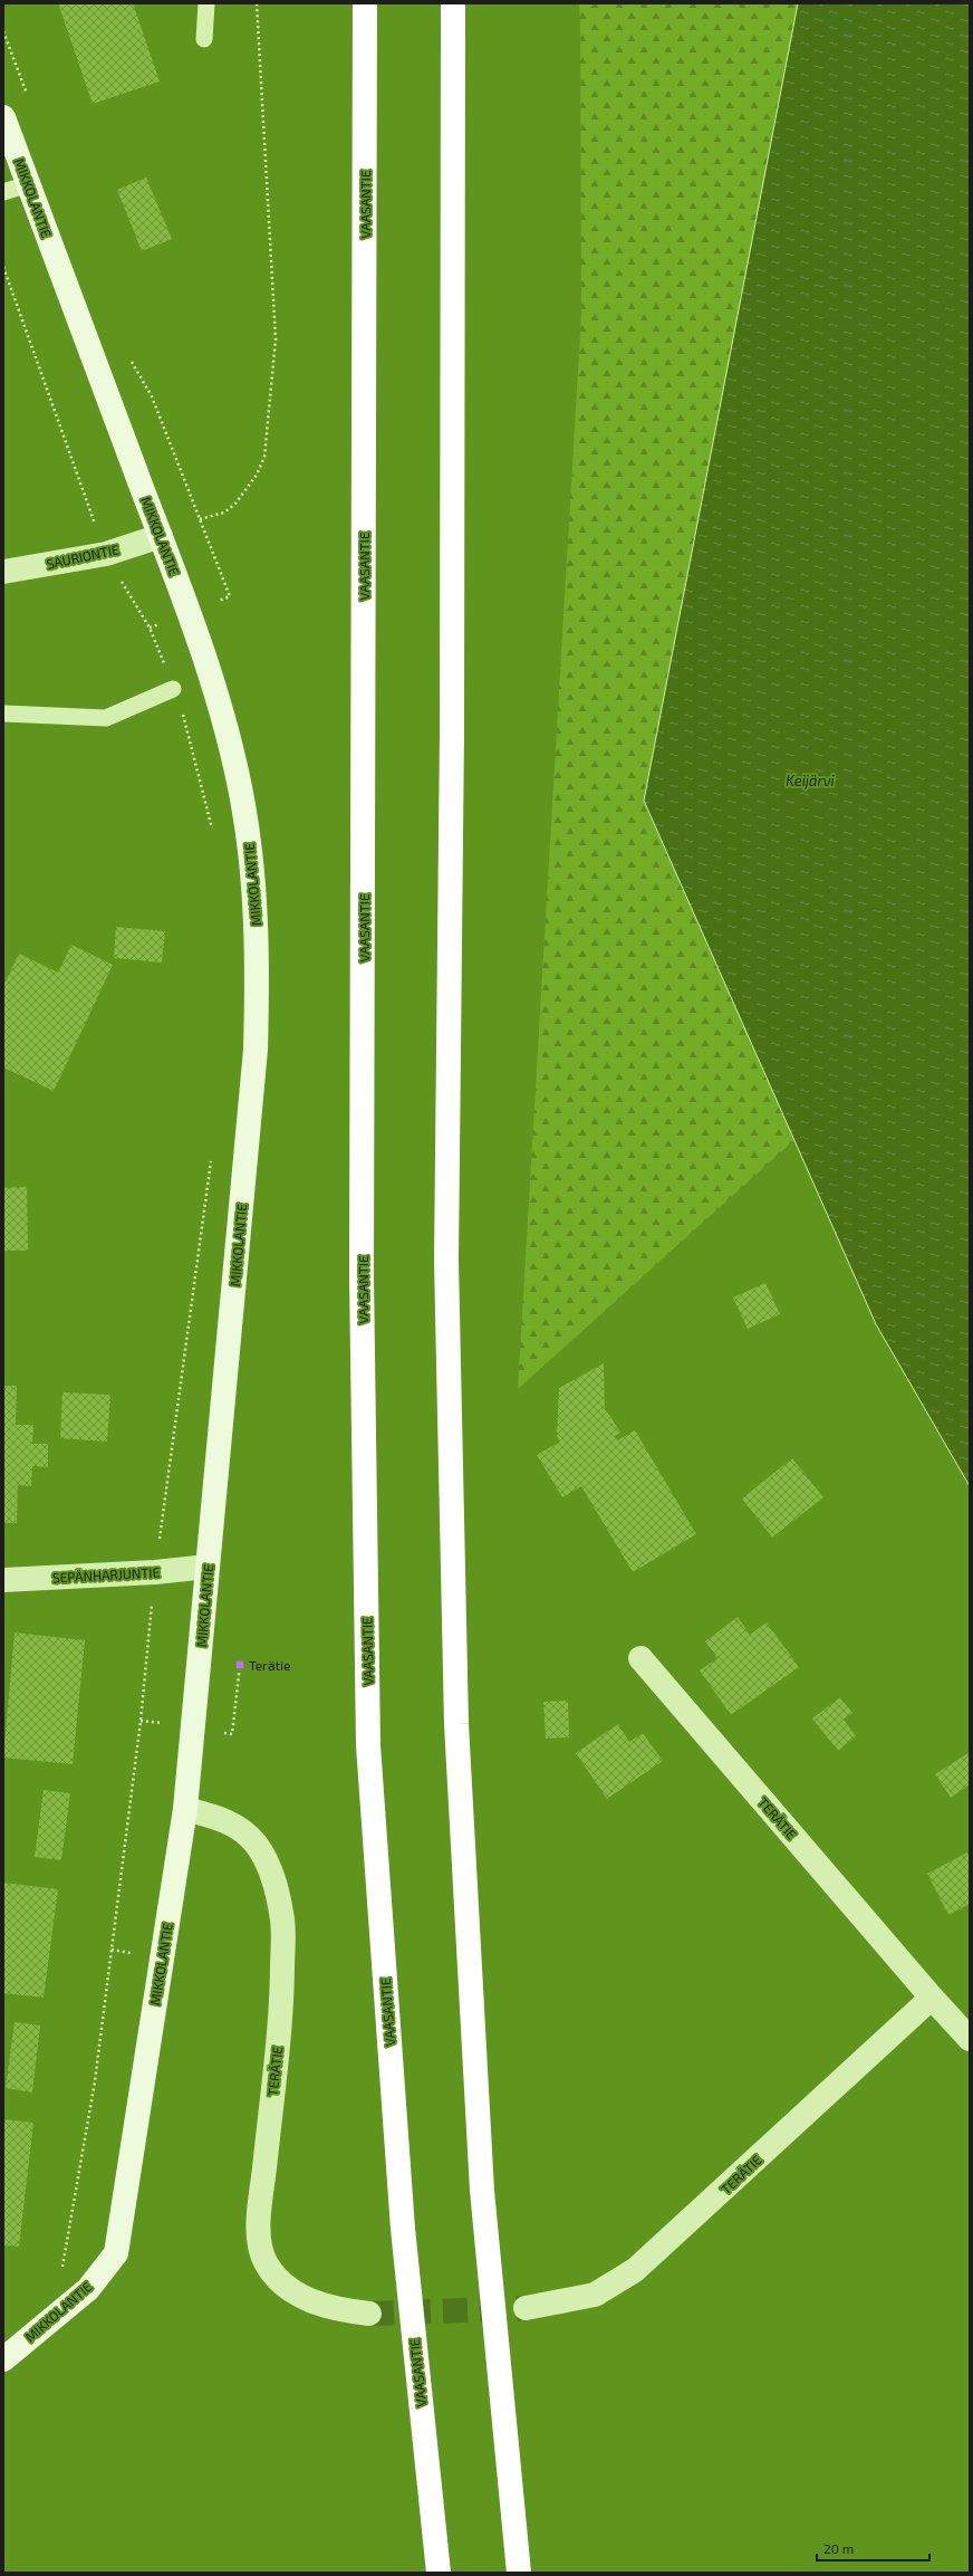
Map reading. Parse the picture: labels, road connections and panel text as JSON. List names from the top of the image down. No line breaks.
{"streets":{"highway":["VAASANTIE"],"main road":["MIKKOLANTIE"],"street":["SAURIONTIE","SEPÄNHARJUNTIE","TERÄTIE"]},"crossings":[["MIKKOLANTIE","SAURIONTIE"],["MIKKOLANTIE","SEPÄNHARJUNTIE"],["MIKKOLANTIE","TERÄTIE"]],"water":["Keijärvi"],"places":{"transit":["Terätie"]},"scale_bar":"20 m"}
